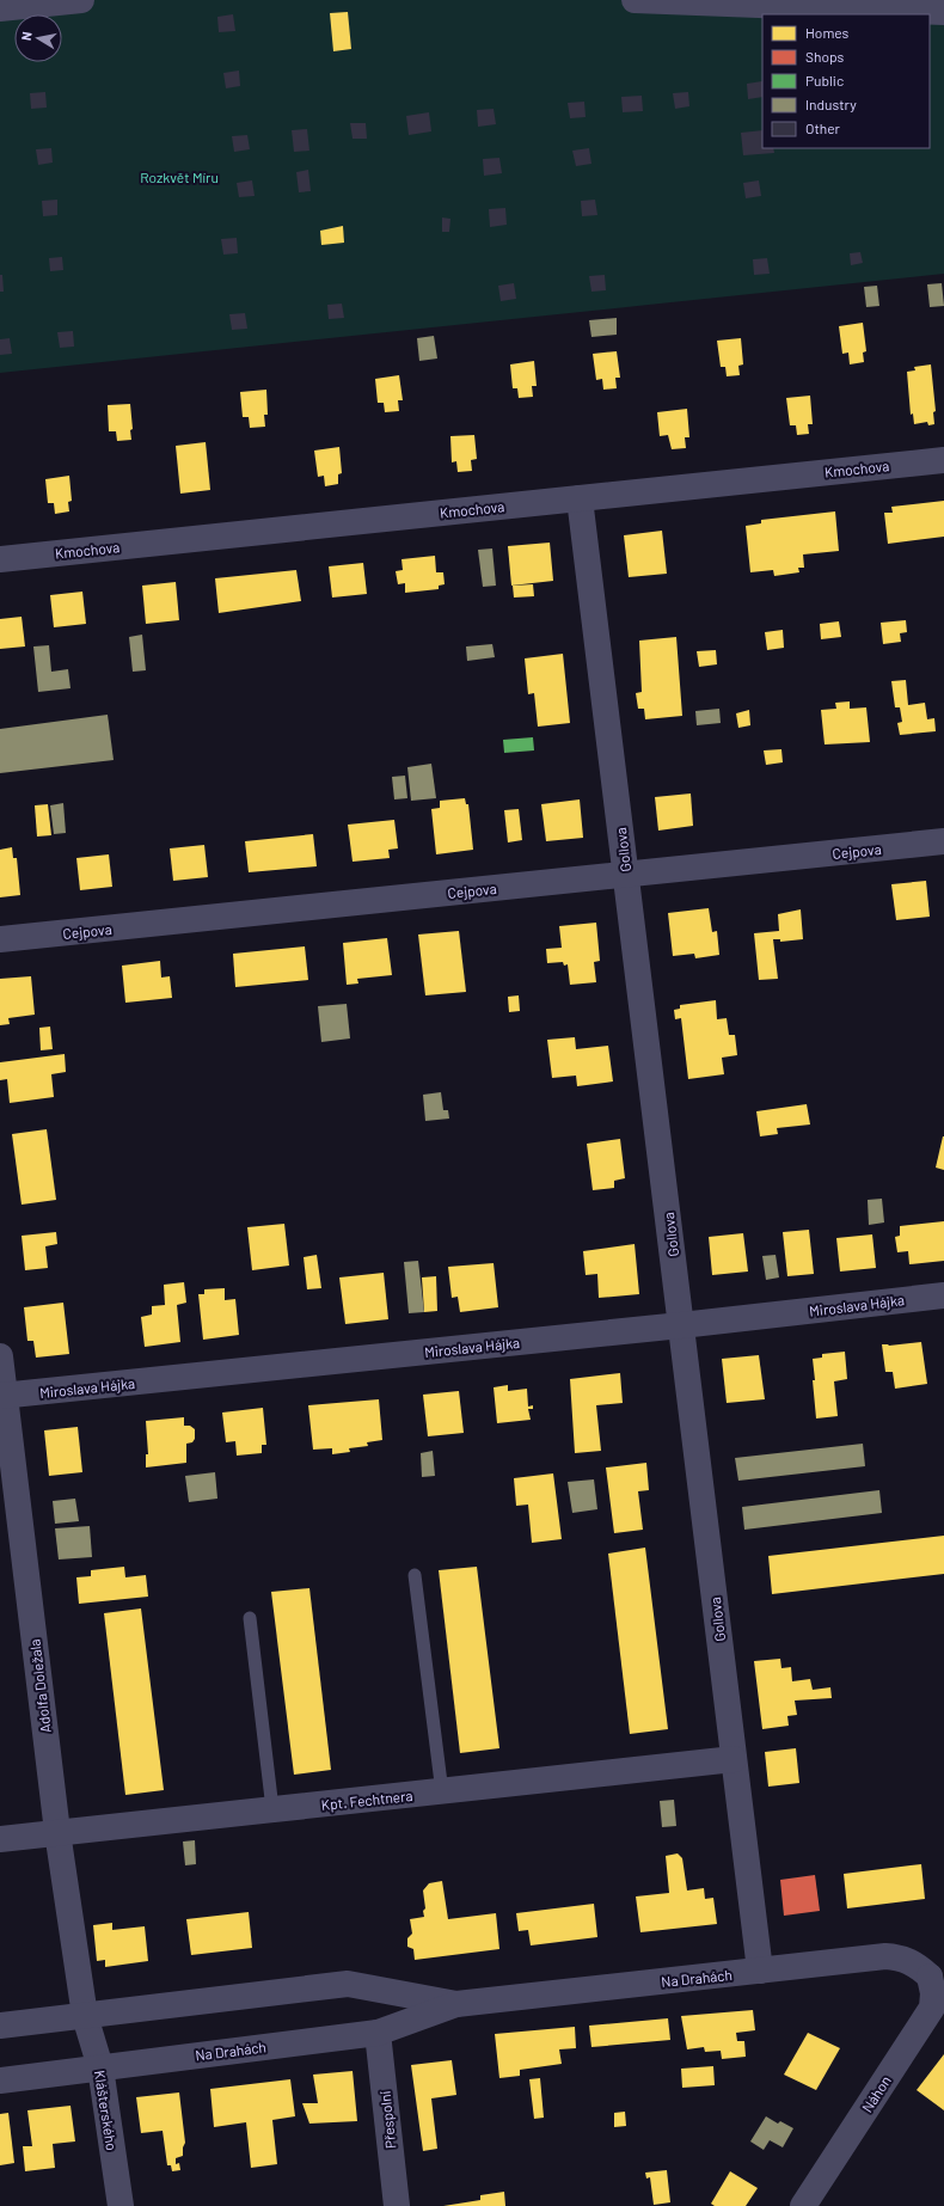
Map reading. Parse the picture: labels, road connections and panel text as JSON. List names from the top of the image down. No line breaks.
{"streets":{"street":["Kmochova","Gollova","Cejpova","Miroslava Hájka","Adolfa Doležala","Kpt. Fechtnera","Na Drahách","Náhon","Klášterského","Přespolní"]},"crossings":[["Kmochova","Gollova"],["Gollova","Cejpova"],["Gollova","Miroslava Hájka"],["Gollova","Kpt. Fechtnera"],["Gollova","Na Drahách"],["Miroslava Hájka","Adolfa Doležala"],["Adolfa Doležala","Kpt. Fechtnera"],["Adolfa Doležala","Na Drahách"],["Adolfa Doležala","Klášterského"],["Na Drahách","Náhon"],["Na Drahách","Klášterského"],["Na Drahách","Přespolní"]],"parks":["Rozkvět Míru"],"legend":["Homes","Shops","Public","Industry","Other"],"north":"left"}
